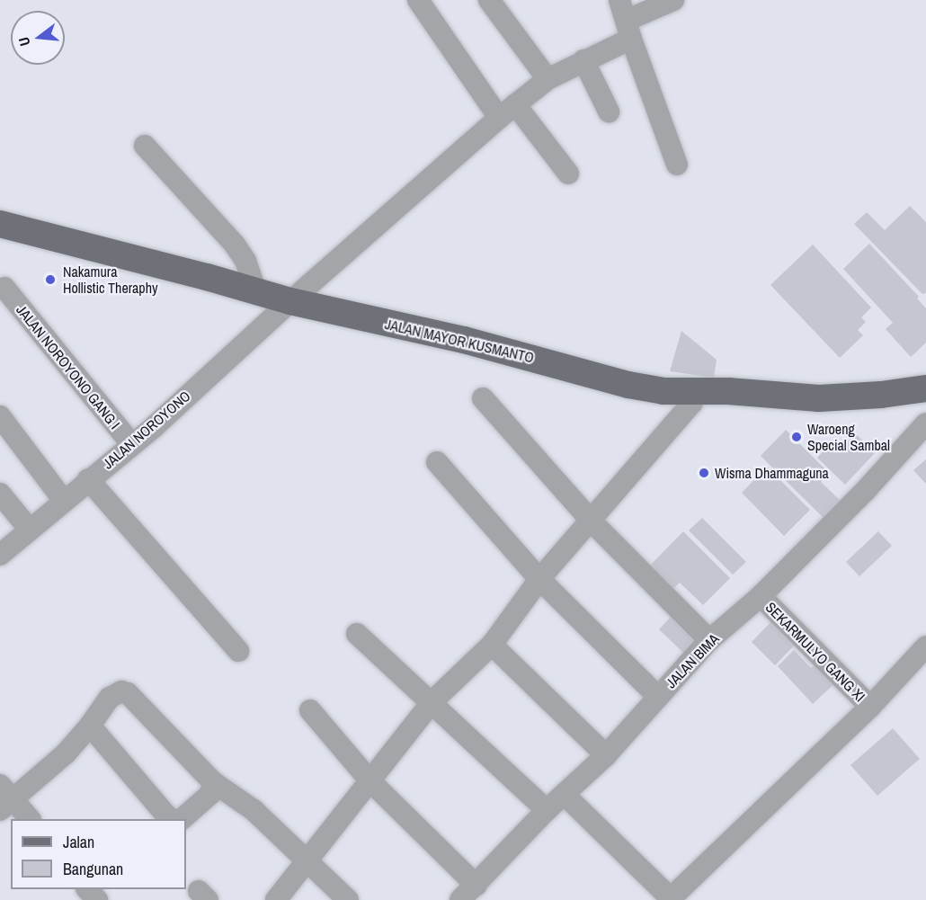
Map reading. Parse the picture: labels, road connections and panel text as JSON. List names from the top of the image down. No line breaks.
{"streets":{"main road":["JALAN MAYOR KUSMANTO"],"street":["JALAN NOROYONO GANG I","JALAN NOROYONO","SEKARMULYO GANG XI","JALAN BIMA"]},"crossings":[["JALAN MAYOR KUSMANTO","JALAN NOROYONO"],["JALAN NOROYONO GANG I","JALAN NOROYONO"],["SEKARMULYO GANG XI","JALAN BIMA"]],"places":["Nakamura Hollistic Theraphy","Waroeng Special Sambal","Wisma Dhammaguna"],"legend":["Jalan","Bangunan"],"north":"left"}
